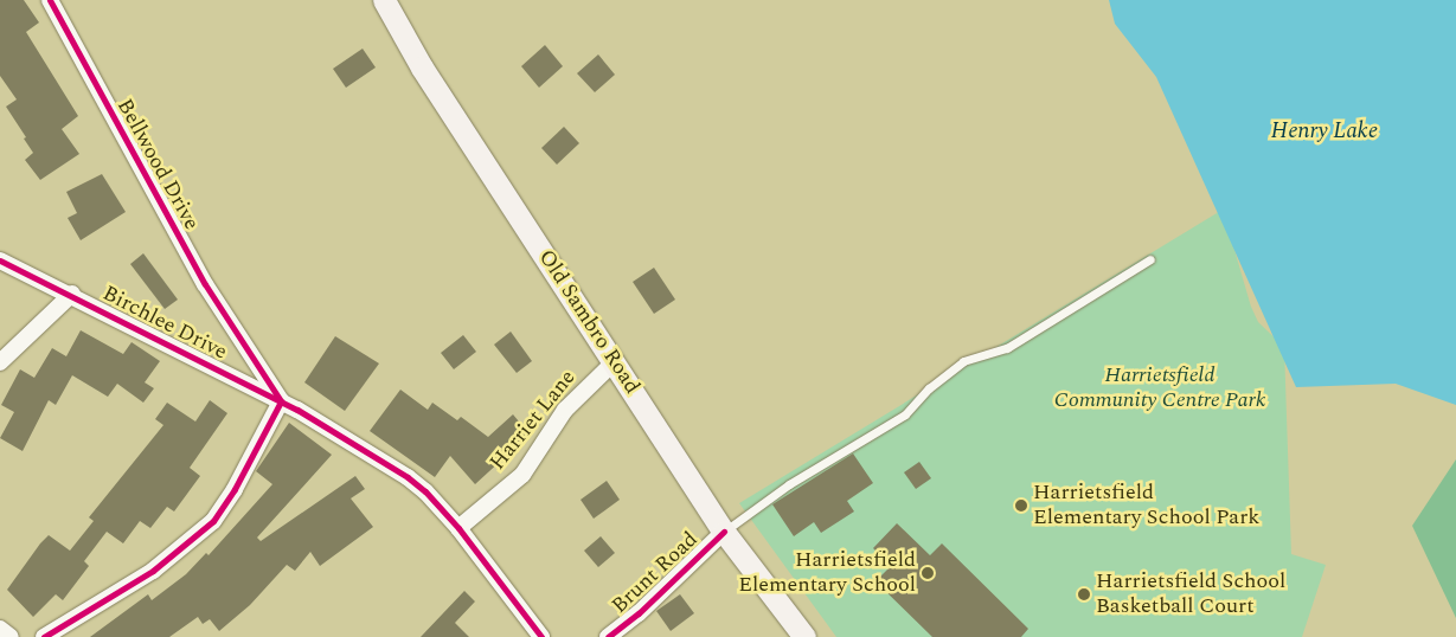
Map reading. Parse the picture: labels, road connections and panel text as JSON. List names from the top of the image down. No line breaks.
{"streets":{"main road":["Old Sambro Road"],"street":["Bellwood Drive","Birchlee Drive","Harriet Lane","Brunt Road"]},"crossings":[["Bellwood Drive","Birchlee Drive"],["Old Sambro Road","Harriet Lane"],["Old Sambro Road","Brunt Road"],["Birchlee Drive","Harriet Lane"]],"water":["Henry Lake"],"parks":["Harrietsfield Community Centre Park"],"places":["Harrietsfield Elementary School Park","Harrietsfield Elementary School","Harrietsfield School Basketball Court"]}
